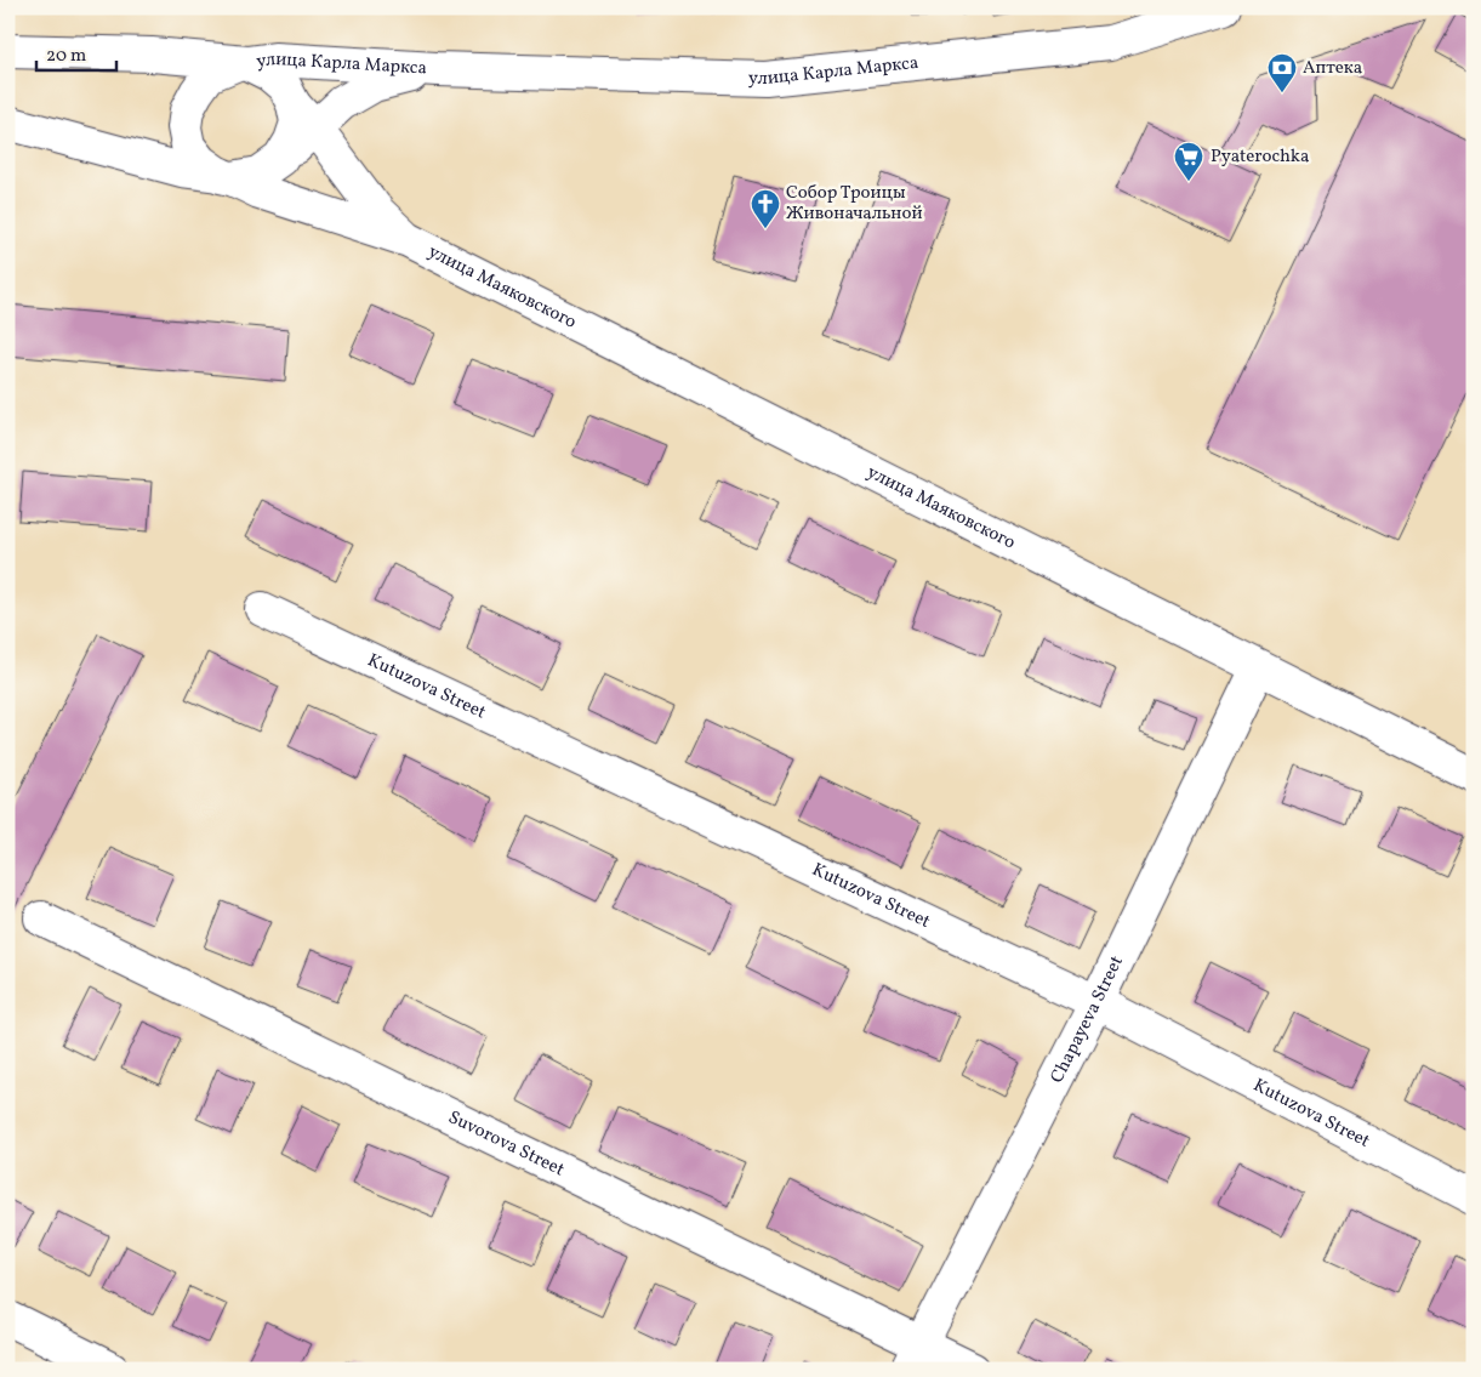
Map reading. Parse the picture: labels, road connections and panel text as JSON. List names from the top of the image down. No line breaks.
{"streets":{"street":["улица Карла Маркса","улица Маяковского","Kutuzova Street","Chapayeva Street","Suvorova Street"]},"crossings":[["улица Карла Маркса","улица Маяковского"],["улица Маяковского","Chapayeva Street"],["Kutuzova Street","Chapayeva Street"],["Chapayeva Street","Suvorova Street"]],"places":{"bank":["Аптека"],"supermarket":["Pyaterochka"],"church":["Собор Троицы Живоначальной"]},"scale_bar":"20 m"}
